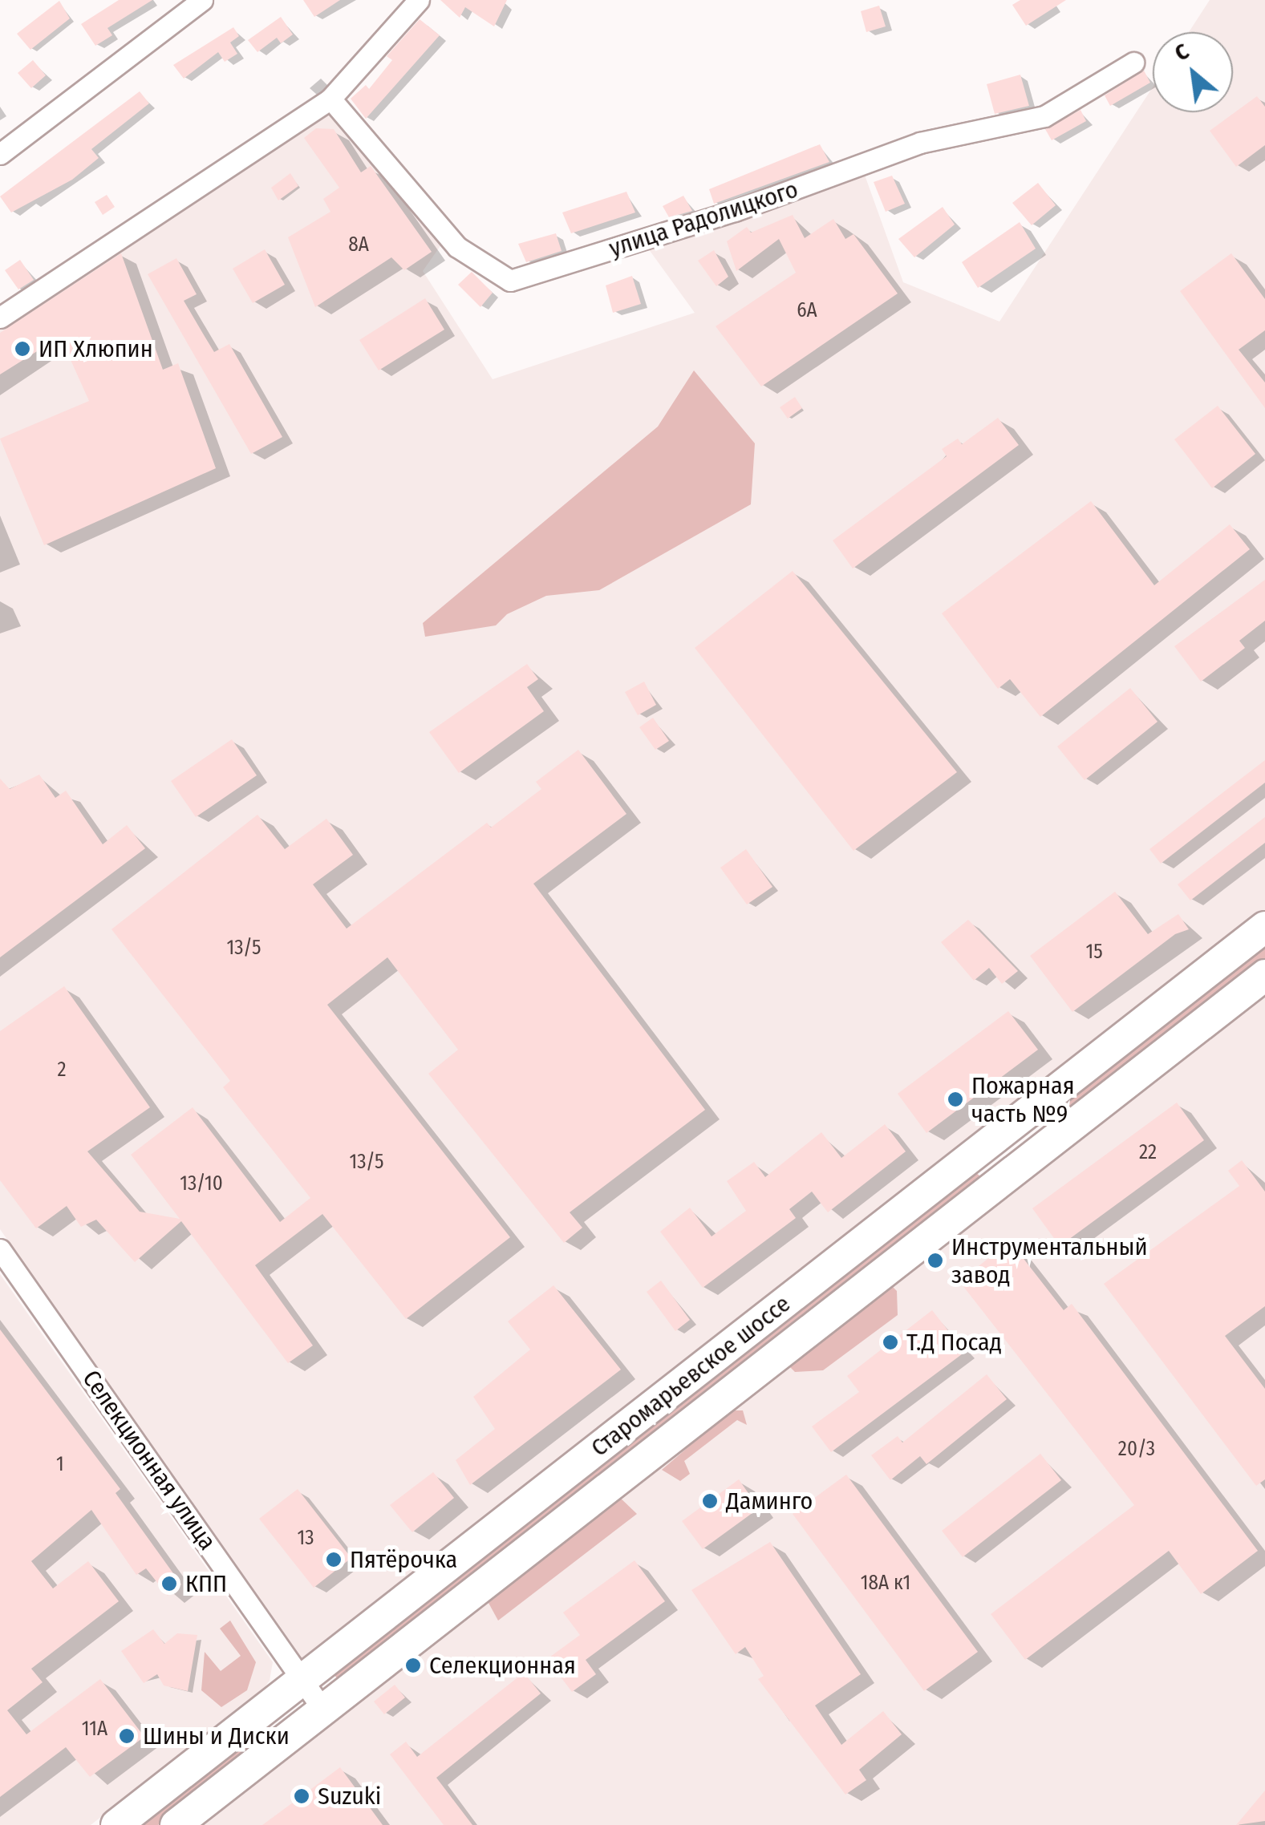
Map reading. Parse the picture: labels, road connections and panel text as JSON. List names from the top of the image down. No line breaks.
{"streets":{"main road":["Старомарьевское шоссе"],"street":["улица Радолицкого","Селекционная улица"]},"crossings":[["Старомарьевское шоссе","Селекционная улица"]],"places":["ИП Хлюпин","Пожарная часть №9","Инструментальный завод","Т.Д Посад","Даминго","Пятёрочка","КПП","Селекционная","Шины и Диски","Suzuki"],"house_numbers":["8А","6А","13/5","15","2","22","13/5","13/10","20/3","1","13","18А к1","11А"],"north":"top left"}
